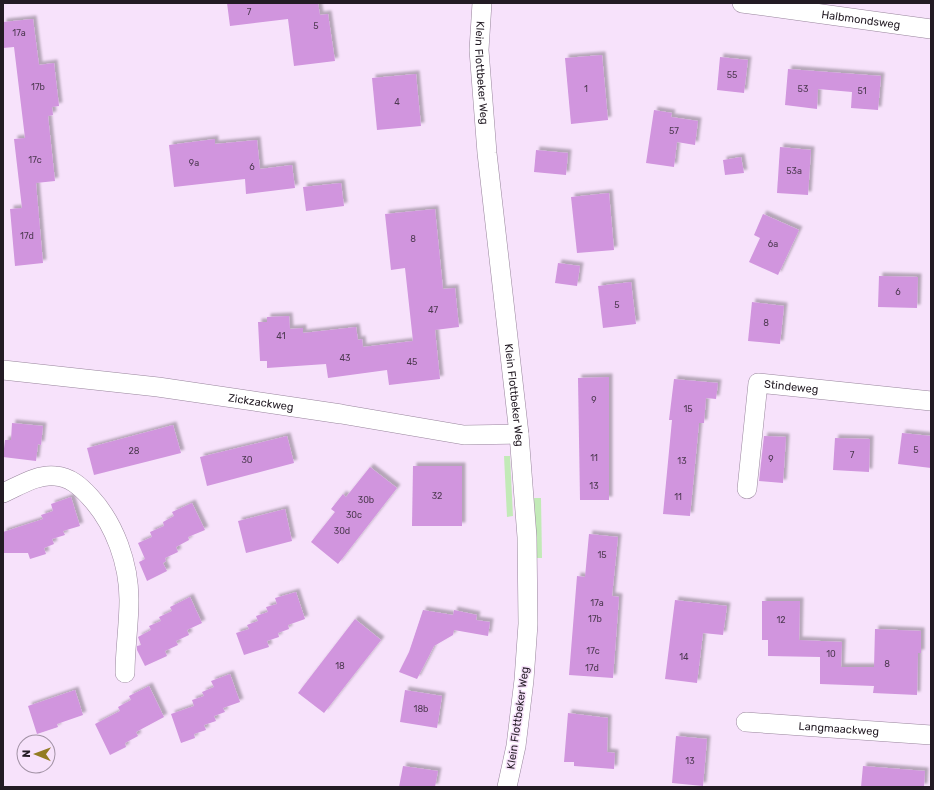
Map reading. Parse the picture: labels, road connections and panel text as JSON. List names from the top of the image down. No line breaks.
{"streets":{"street":["Halbmondsweg","Klein Flottbeker Weg","Stindeweg","Zickzackweg","Langmaackweg"]},"crossings":[["Klein Flottbeker Weg","Zickzackweg"]],"house_numbers":["7","5","17a","55","17b","1","53","51","4","57","17c","9a","6","53a","17d","8","6a","6","5","47","8","41","43","45","9","15","5","28","7","11","9","30","13","13","32","11","30b","30c","30d","15","17a","17b","12","17c","10","14","8","18","17d","18b","13"],"north":"left"}
